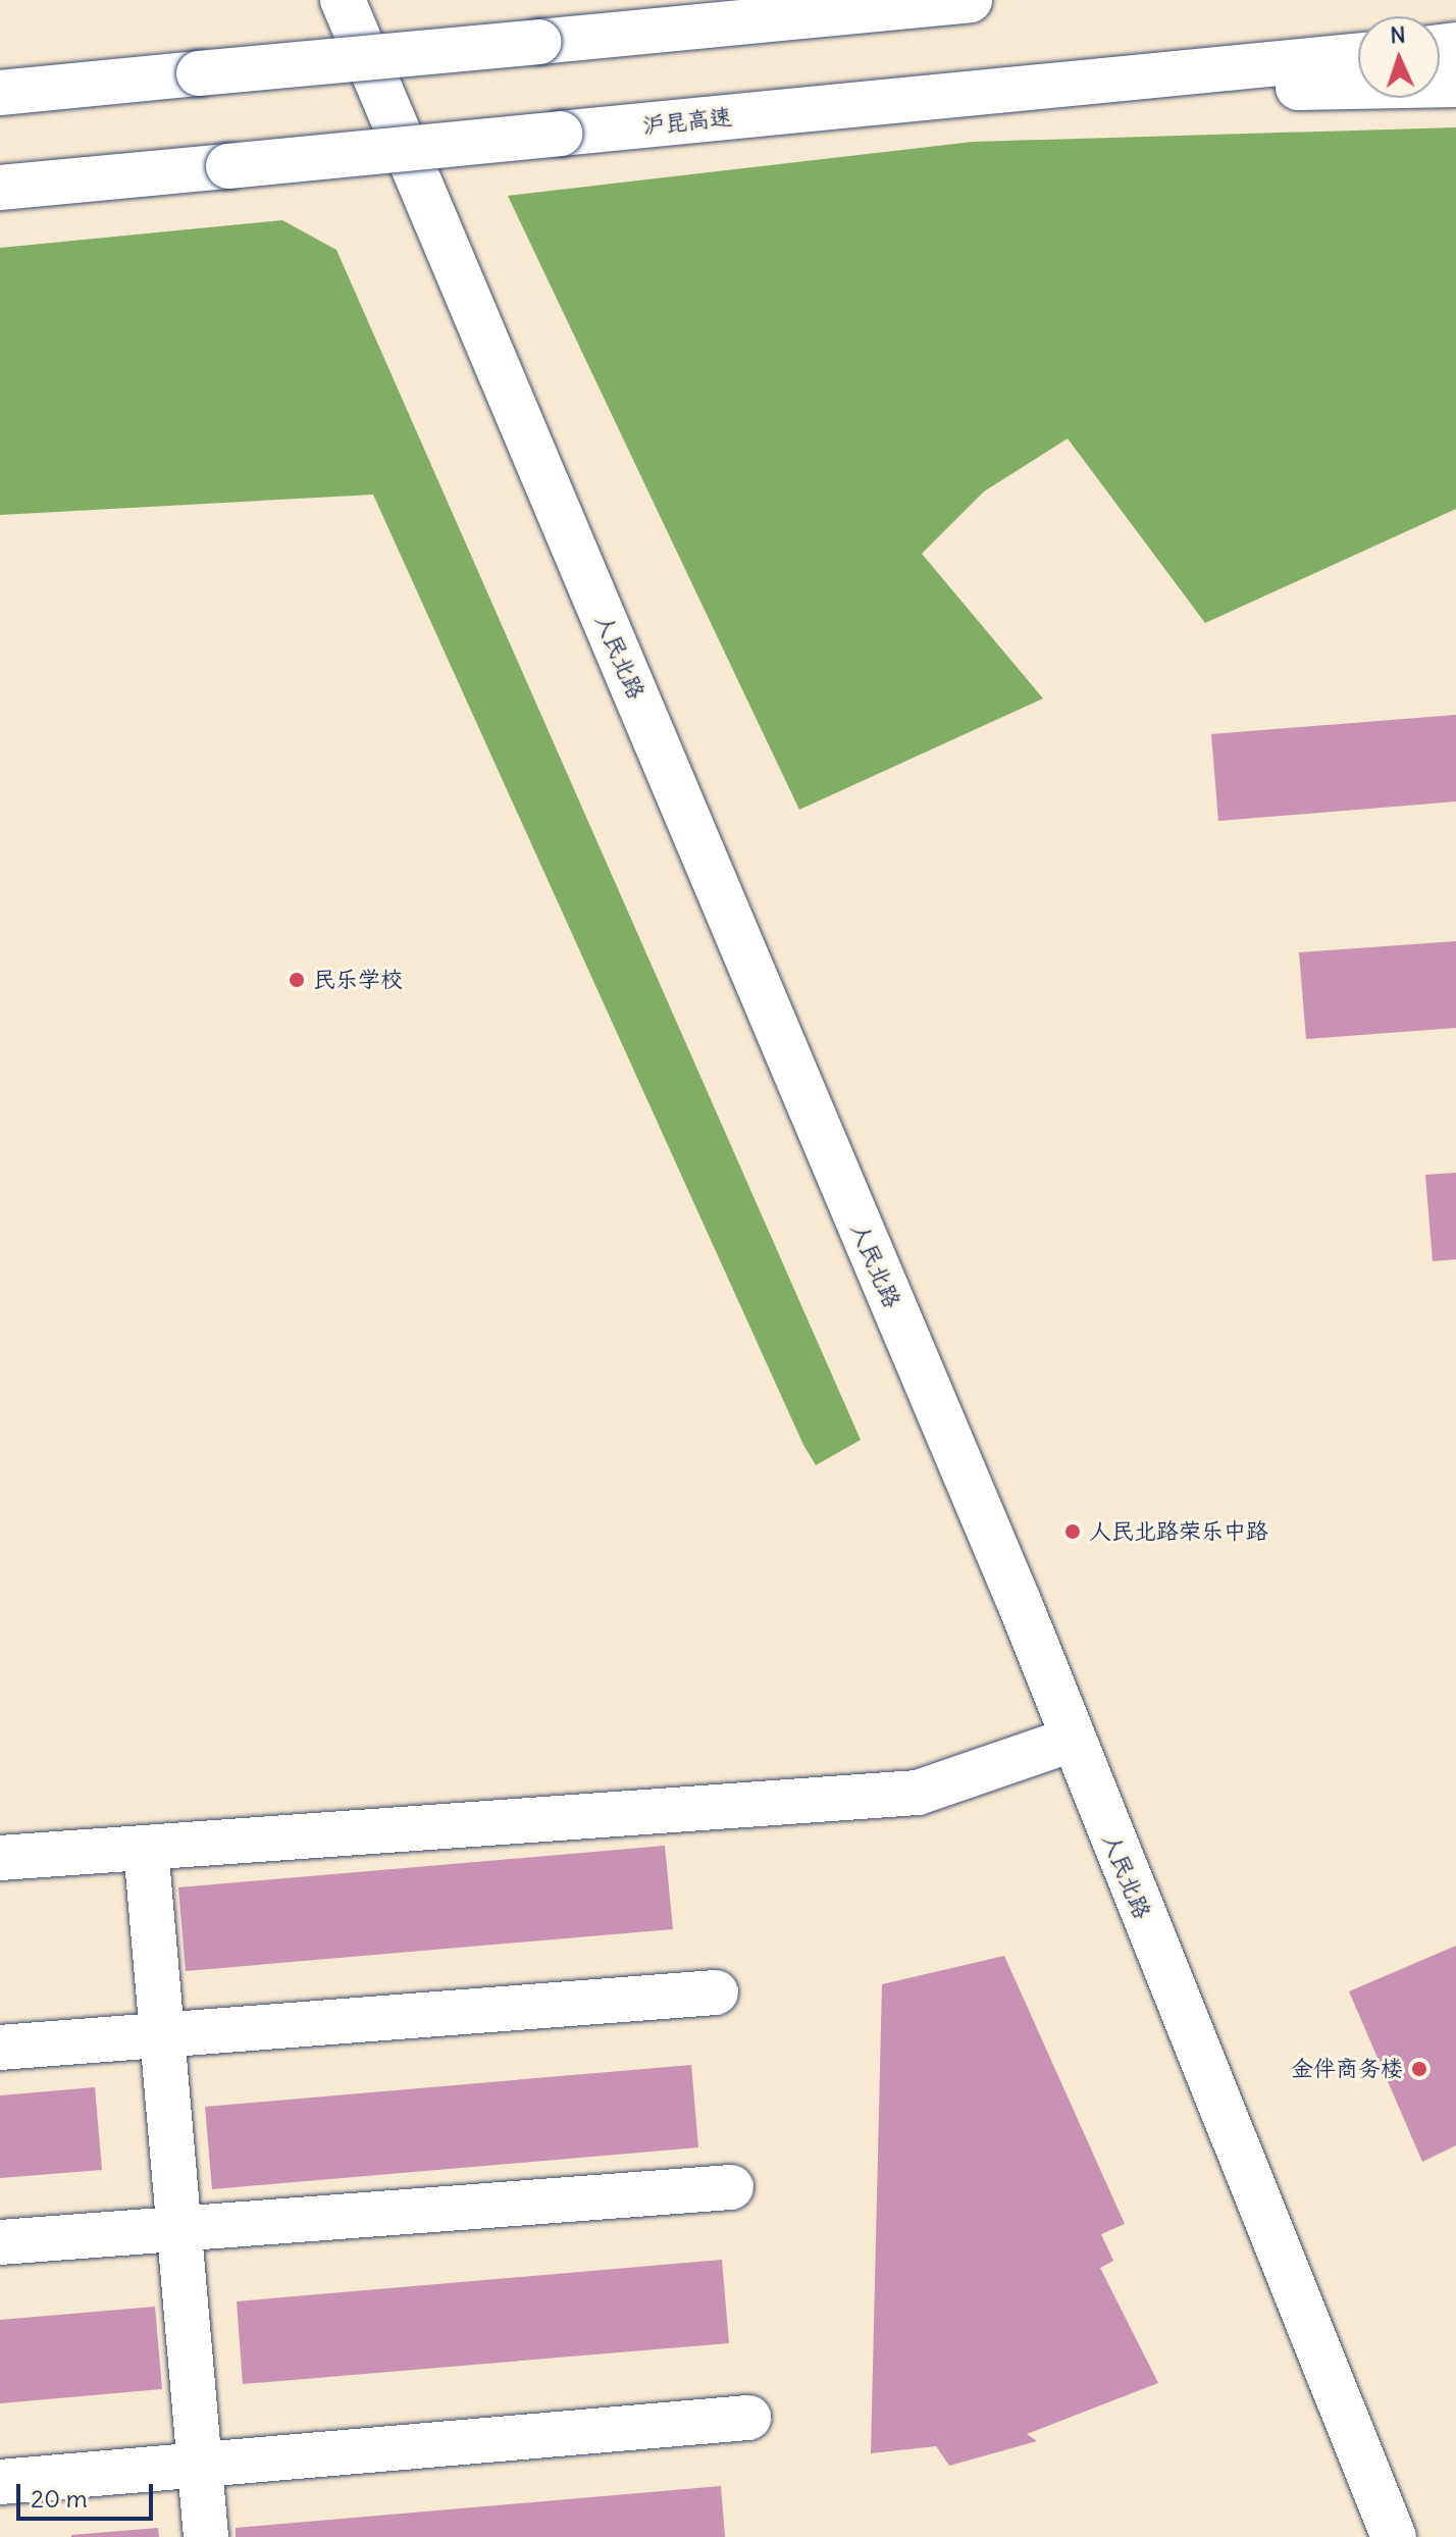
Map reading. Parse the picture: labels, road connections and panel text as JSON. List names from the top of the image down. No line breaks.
{"streets":{"main road":["沪昆高速","人民北路"]},"places":["民乐学校","人民北路荣乐中路","金伴商务楼"],"scale_bar":"20 m","north":"top"}
